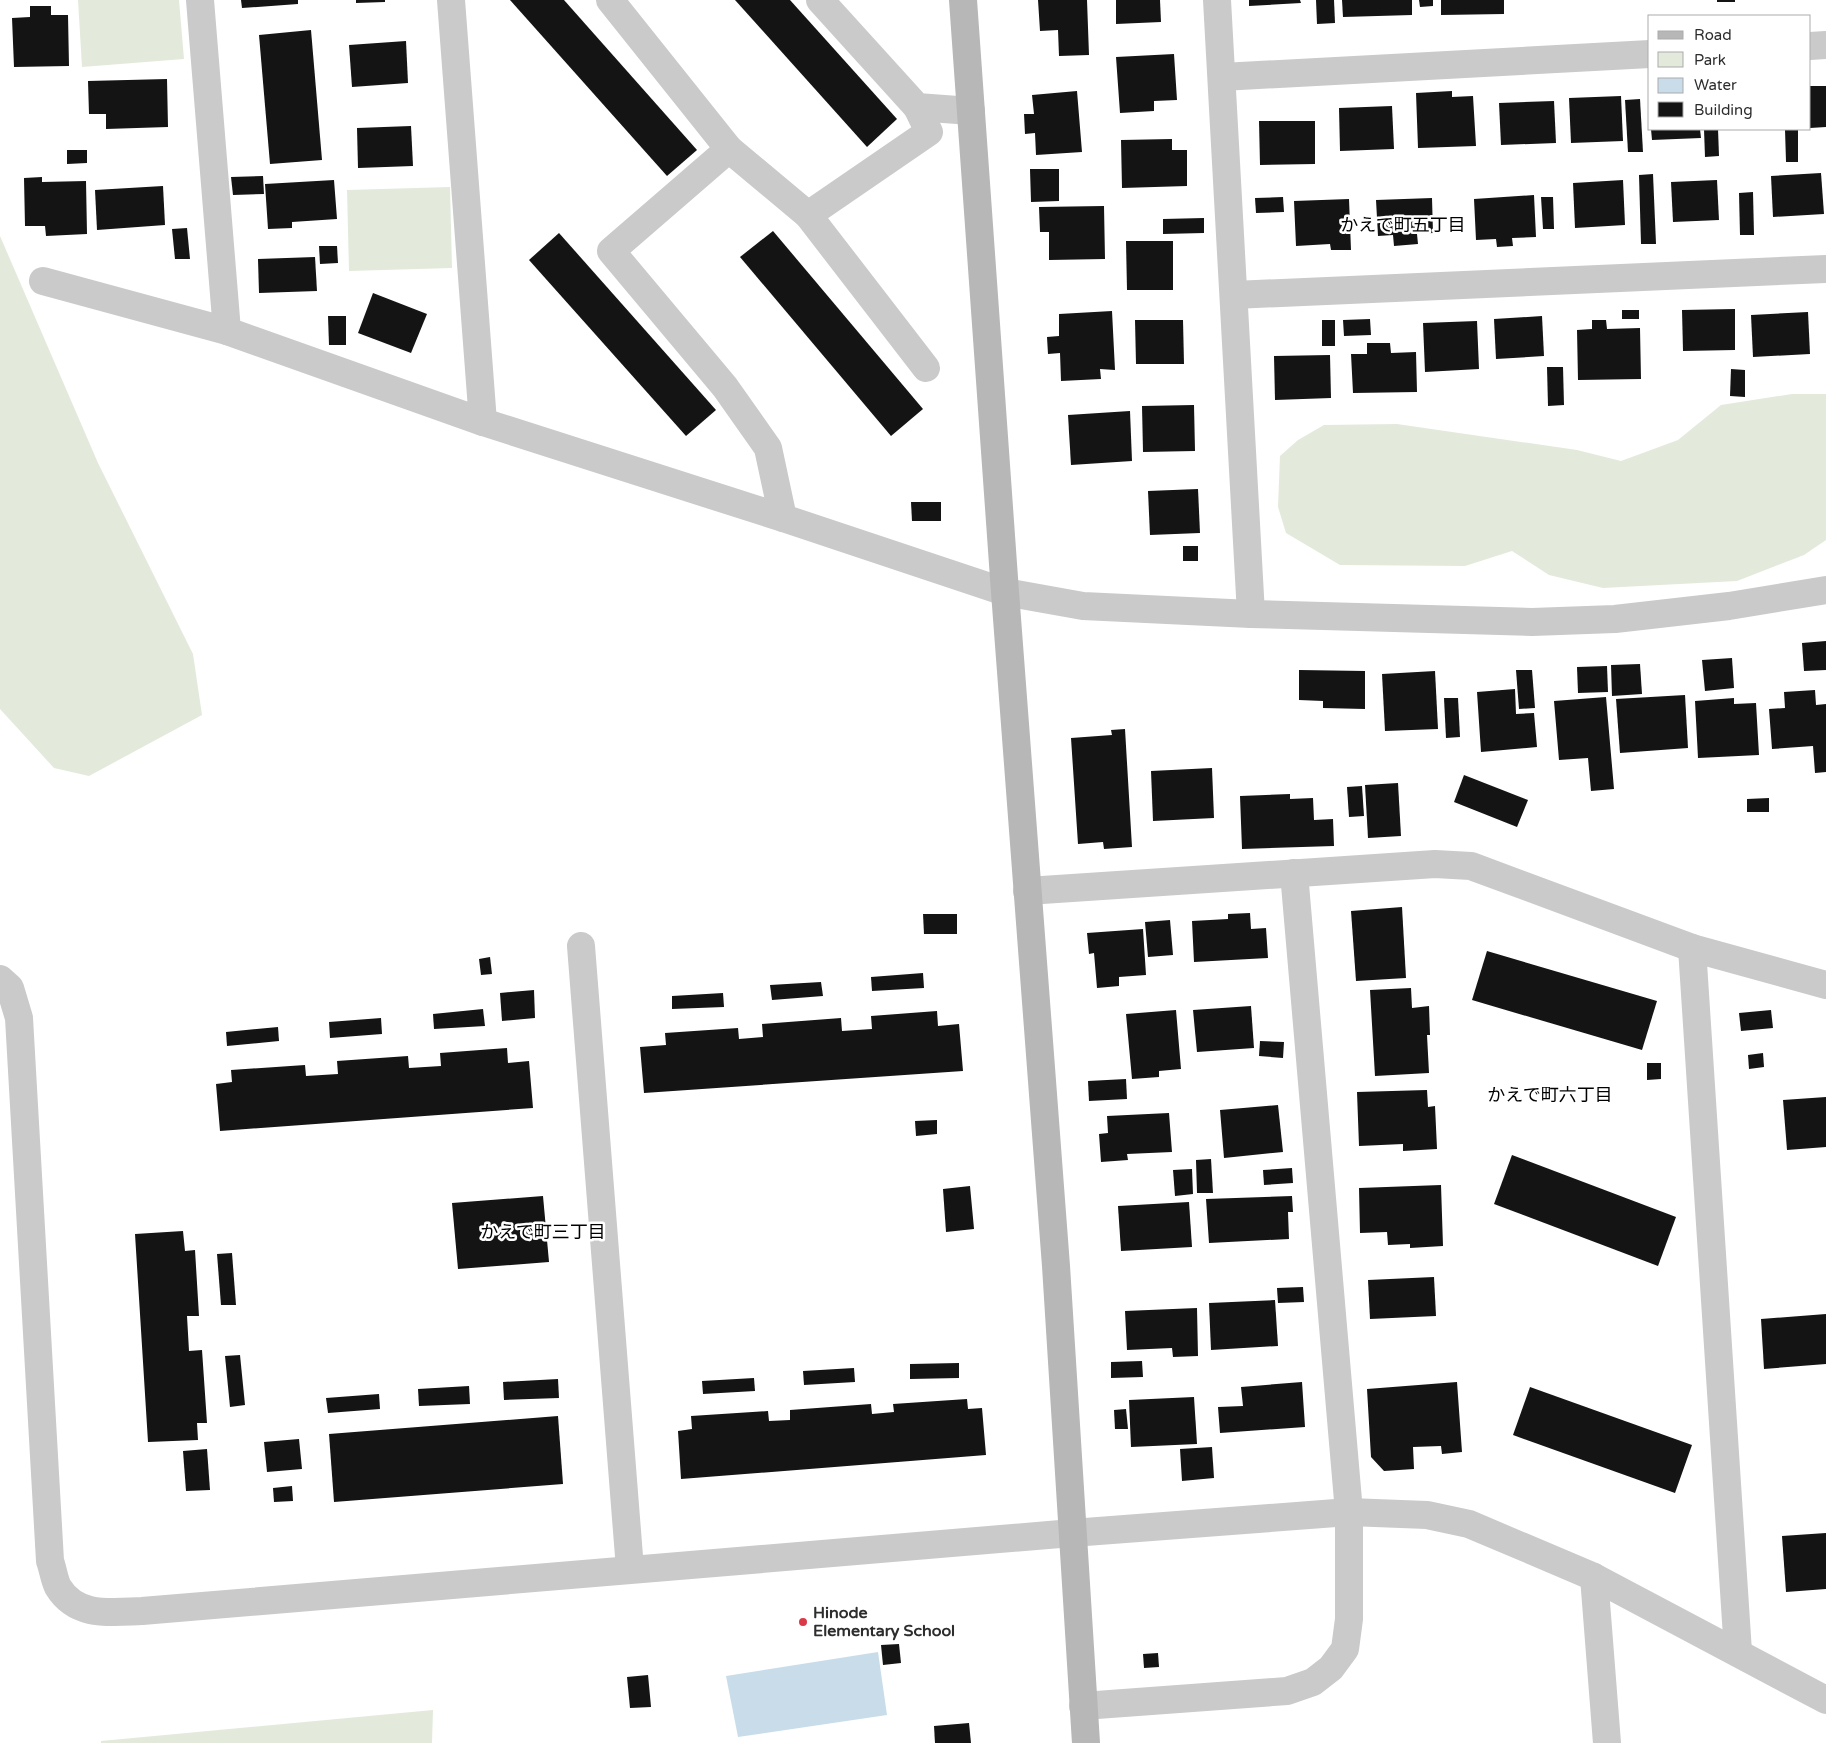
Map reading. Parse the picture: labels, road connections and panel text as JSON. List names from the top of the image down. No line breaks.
{"districts":["かえで町五丁目","かえで町六丁目","かえで町三丁目"],"places":["Hinode Elementary School"],"legend":["Road","Park","Water","Building"]}
